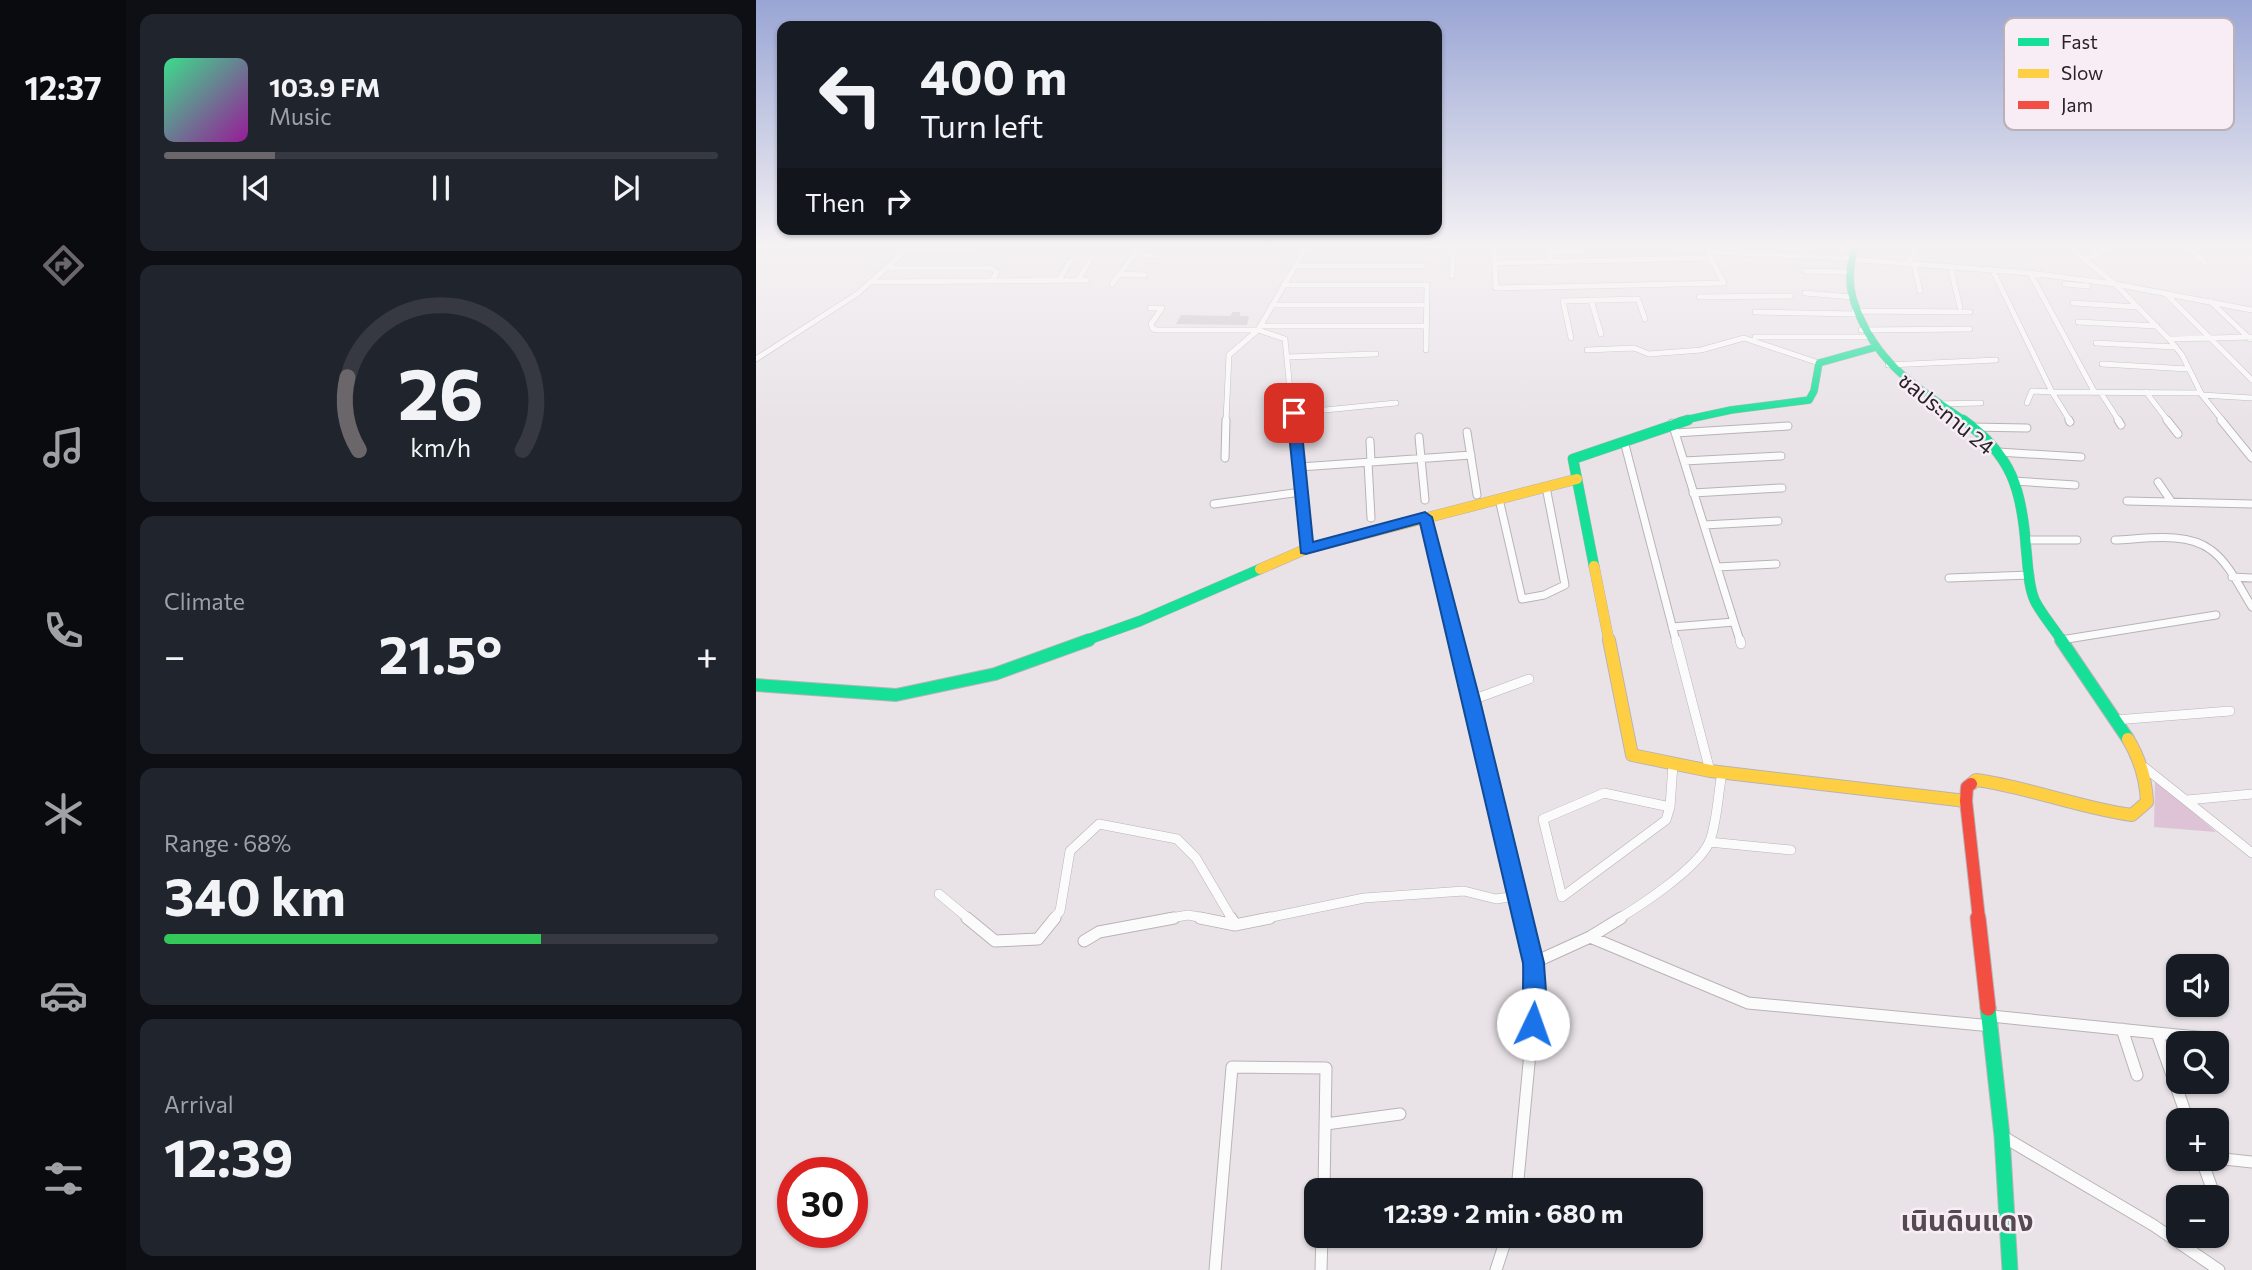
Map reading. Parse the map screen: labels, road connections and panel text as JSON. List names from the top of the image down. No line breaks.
{"streets":{"street":["ชลประทาน 24"]},"districts":["เนินดินแดง"],"legend":["Fast","Slow","Jam"],"page":{"tabs":"12:37","turn":["400 m","Turn left"],"song":["103.9 FM","Music"],"then":"Then","tile":["Climate",["Range · 68%","340 km"],["Arrival","12:39"]],"heat":["−","21.5°","+"],"map_buttons":["+","−"],"limit":"30","trip":"12:39 · 2 min · 680 m","gauge":["26","km/h"]}}
